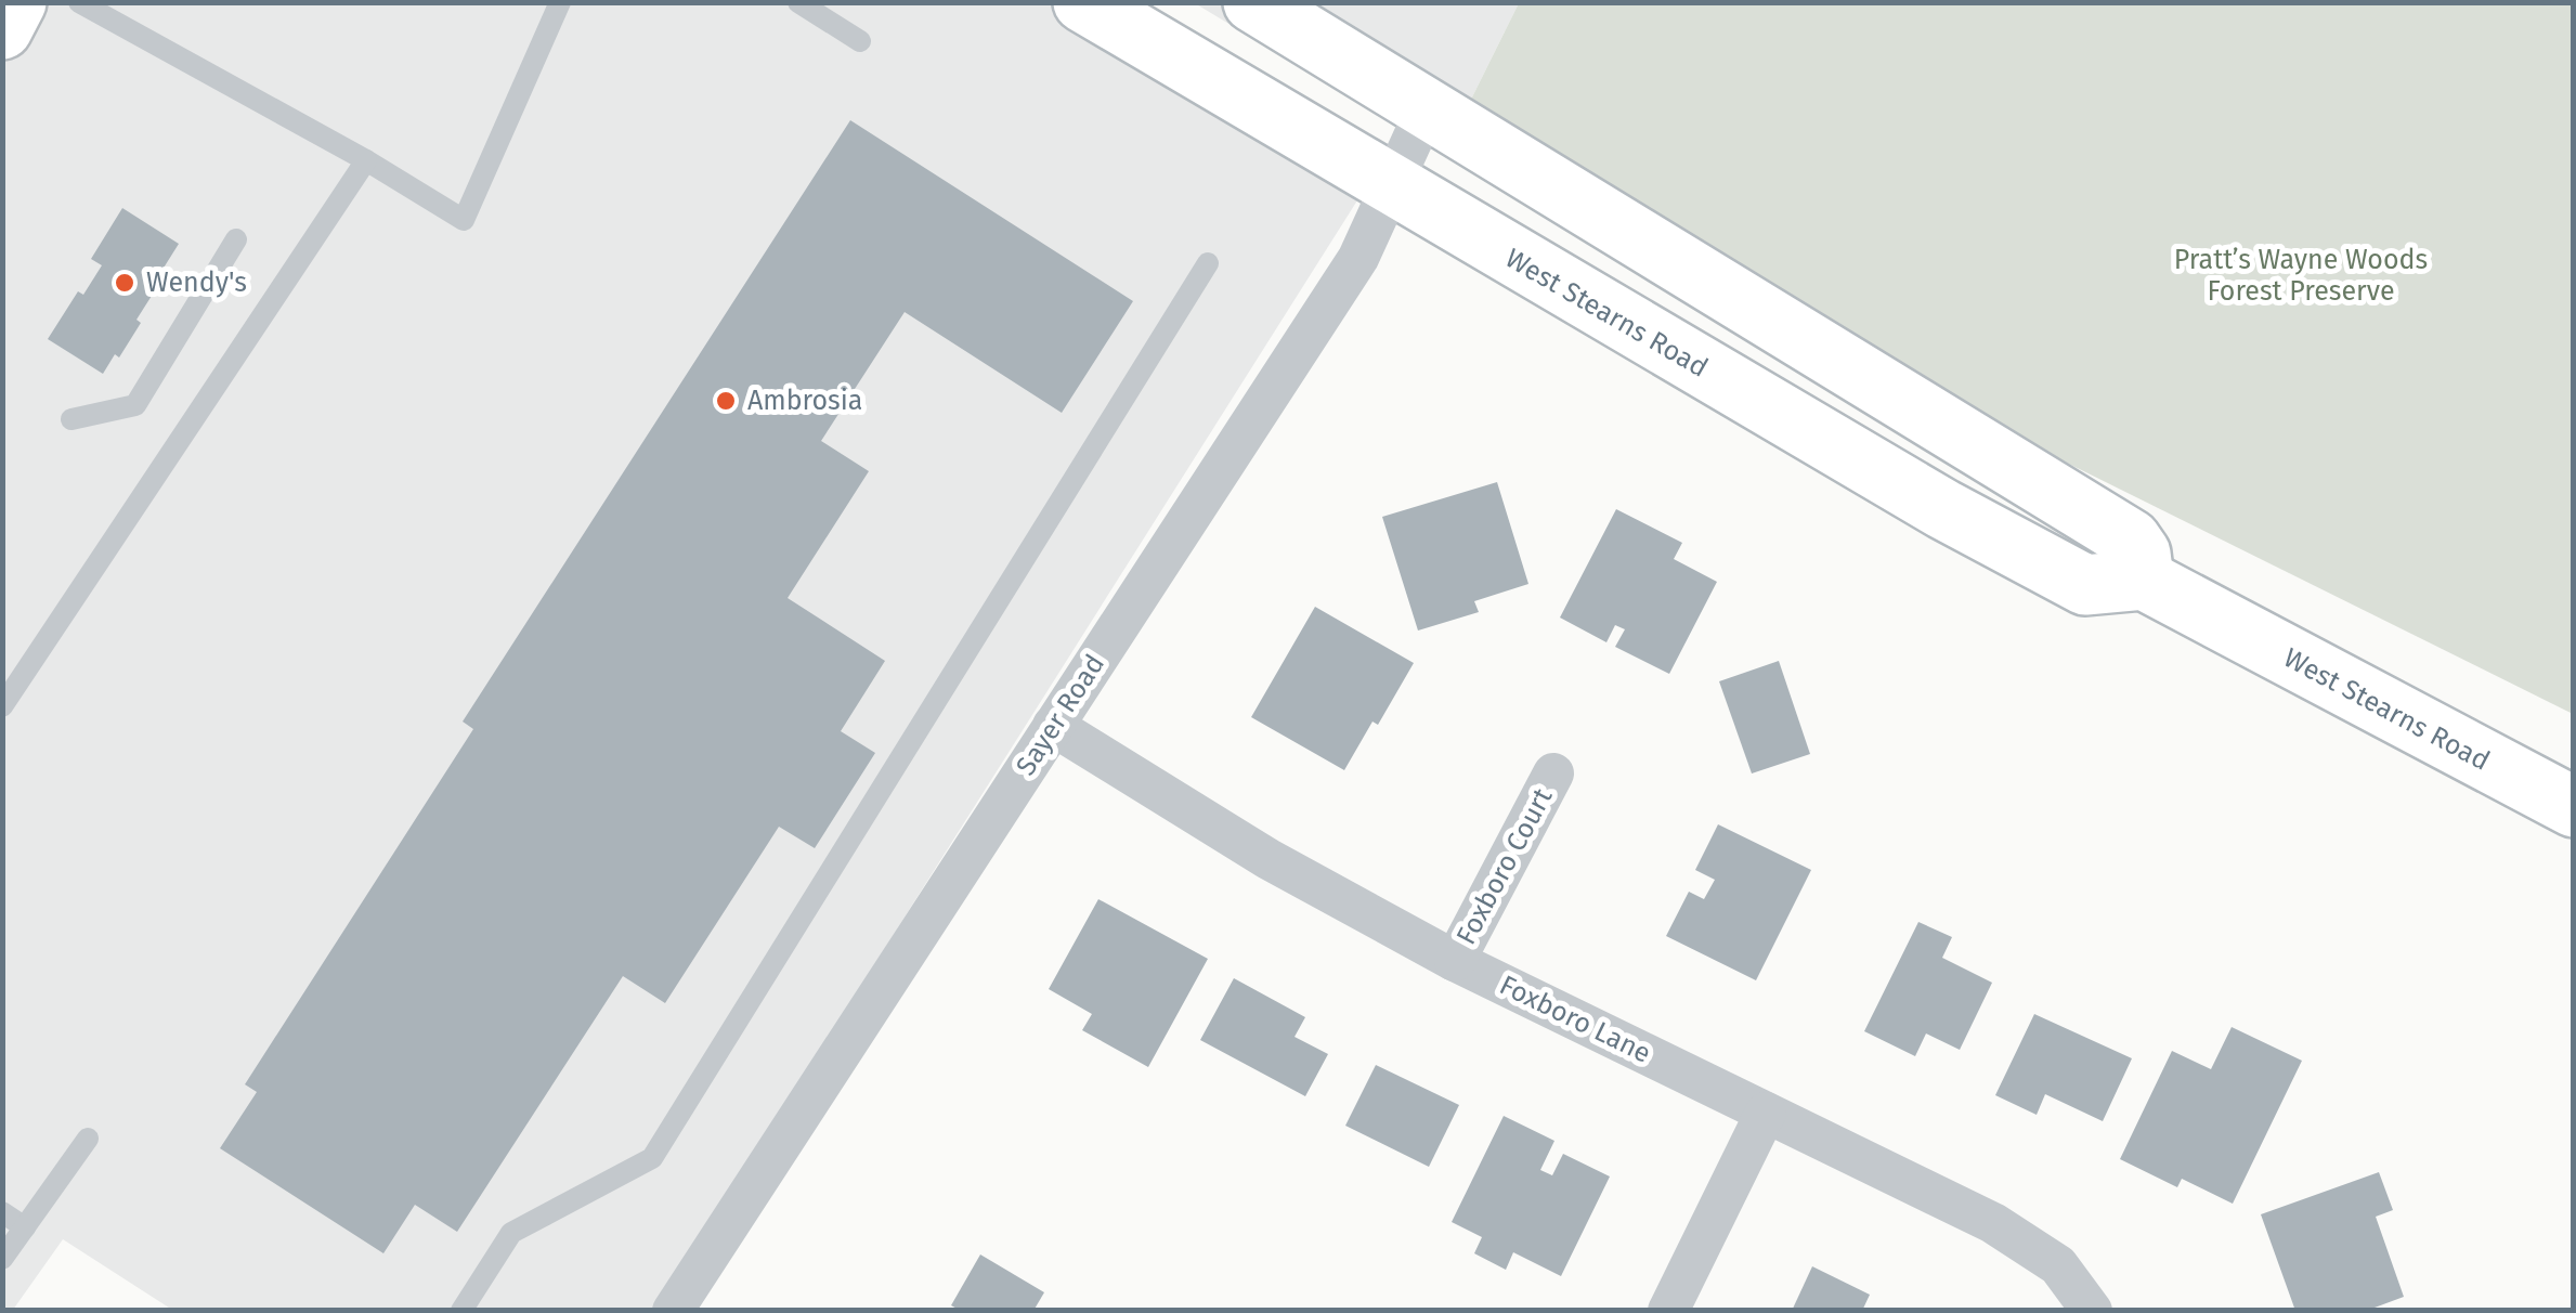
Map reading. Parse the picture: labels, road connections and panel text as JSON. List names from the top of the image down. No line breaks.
{"streets":{"main road":["West Stearns Road"],"street":["Sayer Road","Foxboro Court","Foxboro Lane"]},"crossings":[["West Stearns Road","Sayer Road"],["Sayer Road","Foxboro Lane"],["Foxboro Court","Foxboro Lane"]],"parks":["Pratt’s Wayne Woods Forest Preserve"],"places":["Wendy's","Ambrosia"]}
